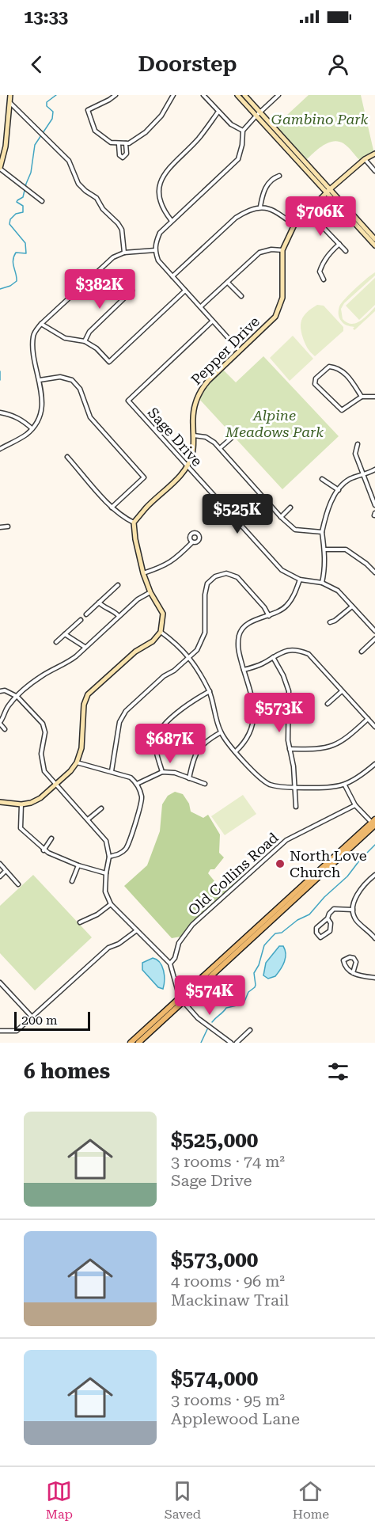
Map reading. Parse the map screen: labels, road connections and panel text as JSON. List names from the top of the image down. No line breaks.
{"streets":{"street":["Pepper Drive","Sage Drive","Old Collins Road"]},"crossings":[["Pepper Drive","Sage Drive"]],"parks":["Gambino Park","Alpine Meadows Park"],"places":["North Love Church"],"scale_bar":"200 m","page":{"status":"13:33","header":"Doorstep","price":["$706K","$382K","$525K","$573K","$687K","$574K"],"scale":"200 m","heading":"6 homes","list":[{"name":"$525,000","note":"3 rooms · 74 m² · Sage Drive"},{"name":"$573,000","note":"4 rooms · 96 m² · Mackinaw Trail"},{"name":"$574,000","note":"3 rooms · 95 m² · Applewood Lane"}],"tabs":["Map","Saved","Home"]}}
